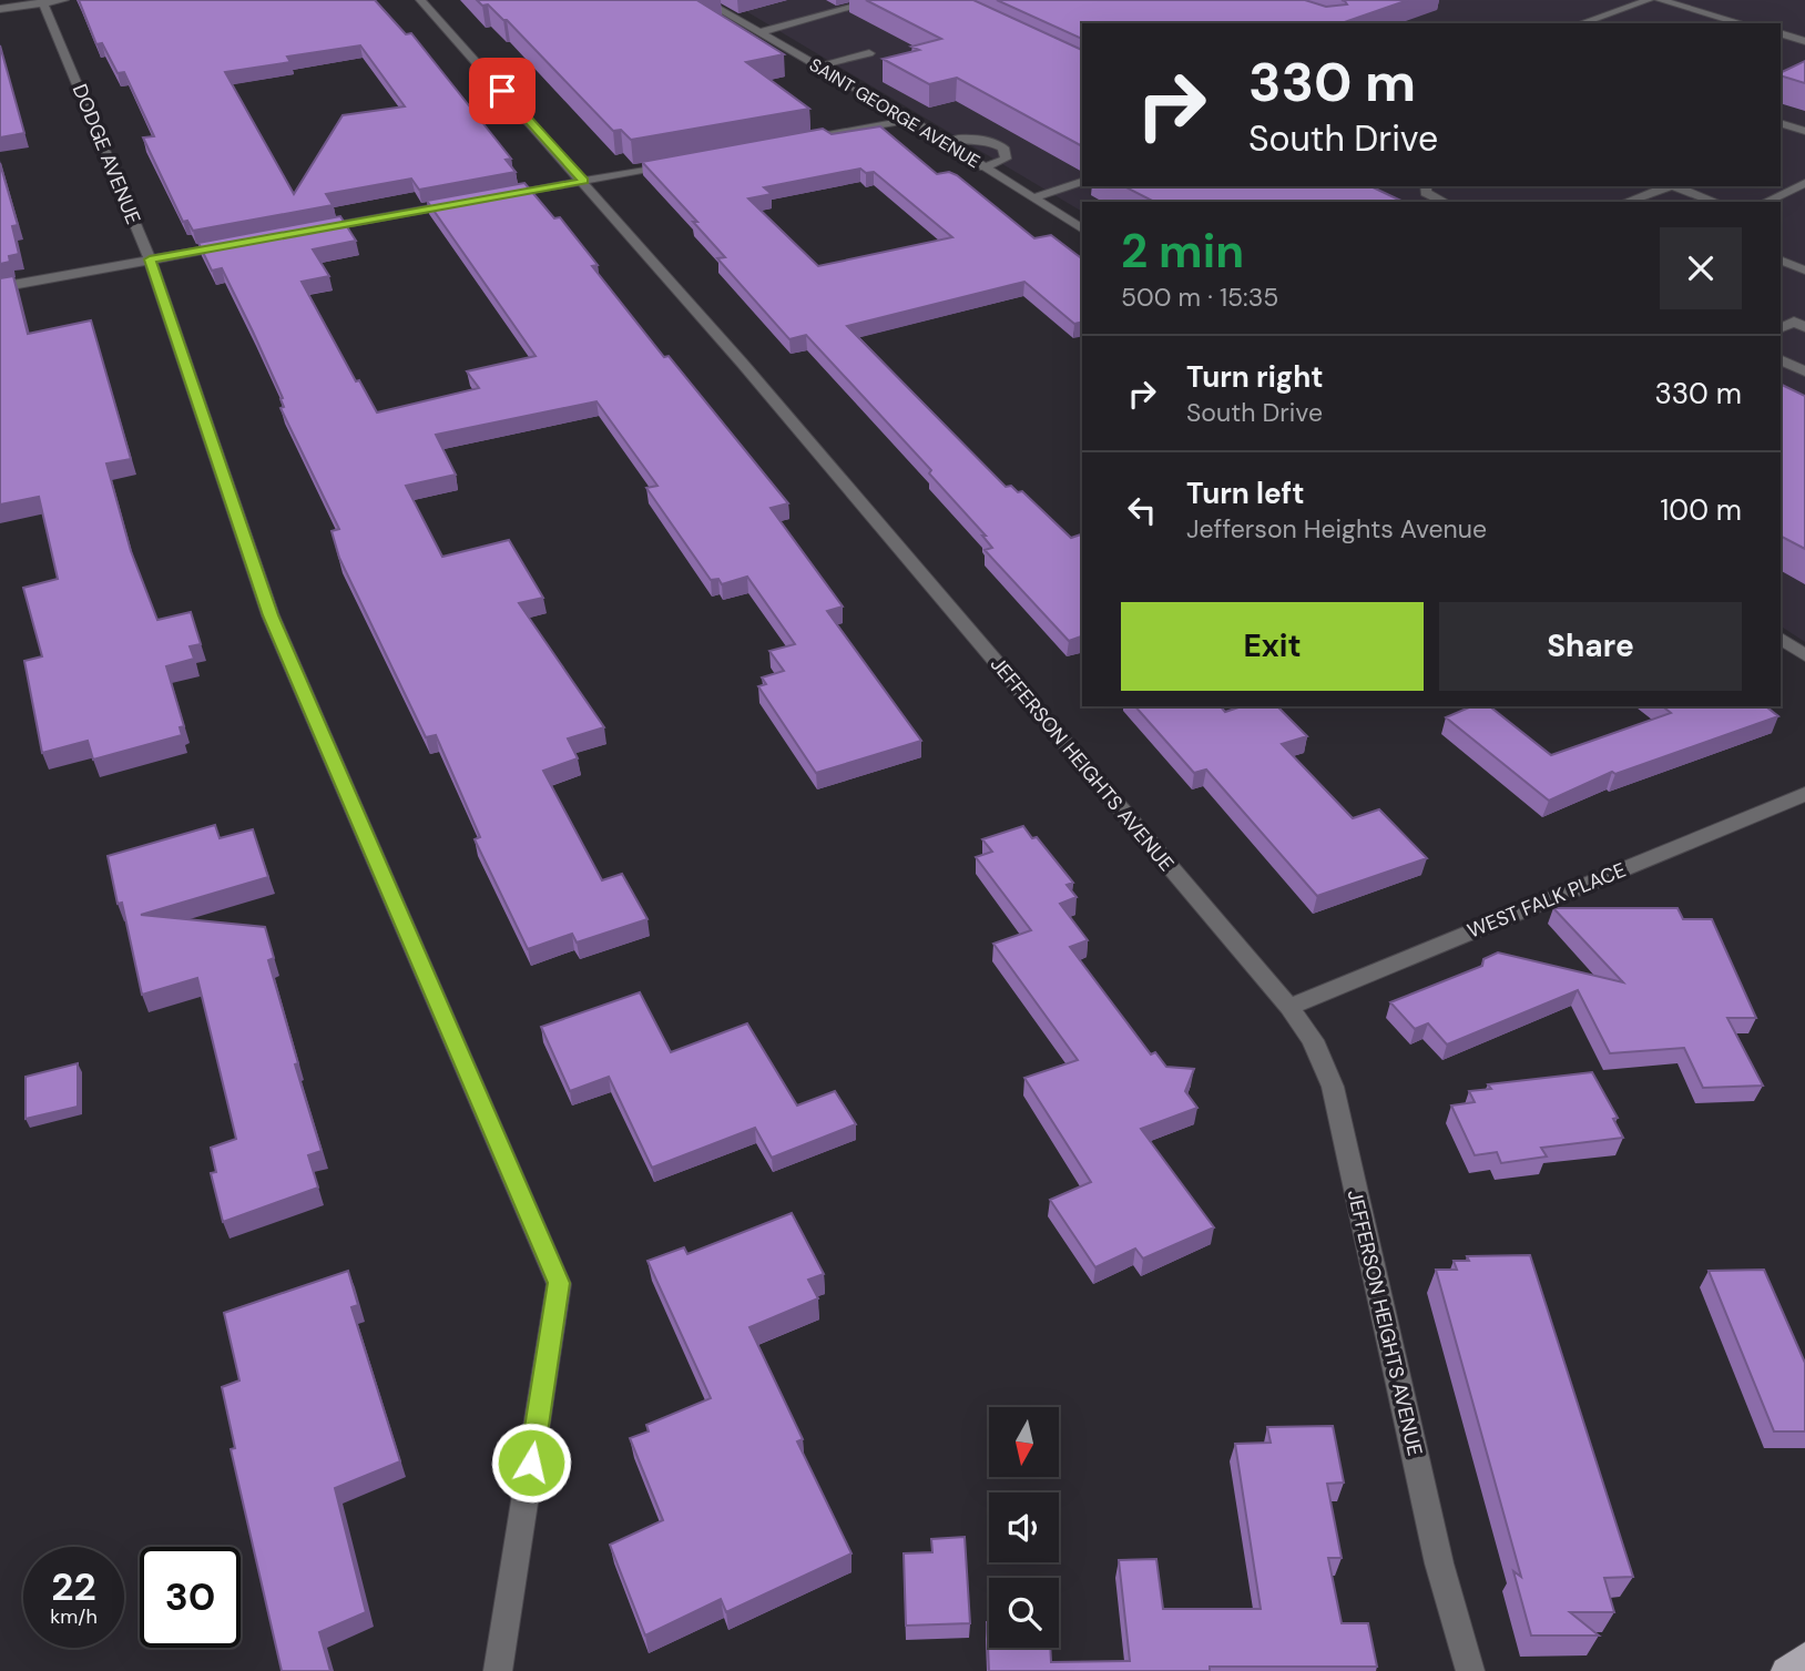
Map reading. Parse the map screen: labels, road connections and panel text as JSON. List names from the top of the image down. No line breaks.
{"streets":{"street":["SAINT GEORGE AVENUE","DODGE AVENUE","JEFFERSON HEIGHTS AVENUE","WEST FALK PLACE"]},"crossings":[["JEFFERSON HEIGHTS AVENUE","WEST FALK PLACE"]],"north":"bottom","page":{"turn":["330 m","South Drive"],"heading":["2 min","500 m · 15:35"],"list":[{"name":"Turn right","note":"South Drive","value":"330 m"},{"name":"Turn left","note":"Jefferson Heights Avenue","value":"100 m"}],"buttons":["Exit","Share"],"speed":"22 km/h","limit":"30"}}
